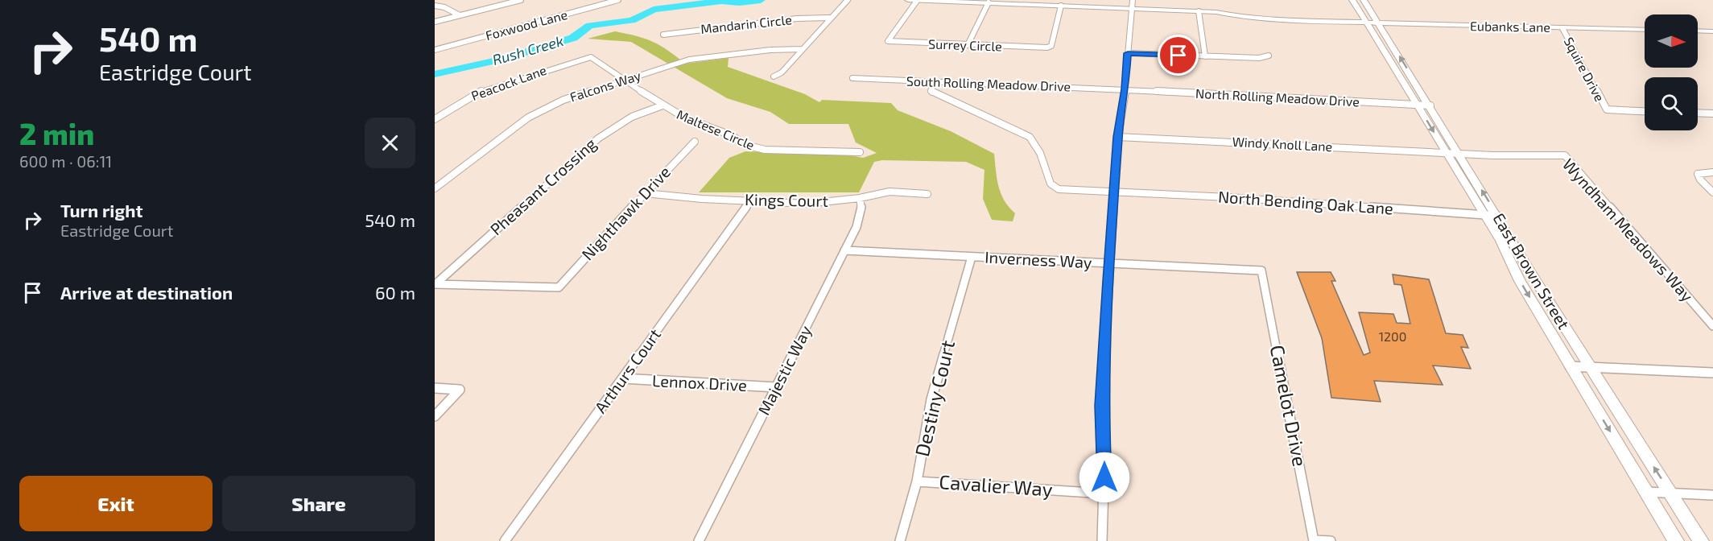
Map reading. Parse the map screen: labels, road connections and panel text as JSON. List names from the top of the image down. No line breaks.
{"streets":{"main road":["Eubanks Lane","East Brown Street"],"street":["Mandarin Circle","Foxwood Lane","Surrey Circle","Squire Drive","Peacock Lane","South Rolling Meadow Drive","Falcons Way","North Rolling Meadow Drive","Maltese Circle","Windy Knoll Lane","Pheasant Crossing","Kings Court","North Bending Oak Lane","Nighthawk Drive","Wyndham Meadows Way","Inverness Way","Majestic Way","Arthurs Court","Lennox Drive","Destiny Court","Camelot Drive","Cavalier Way"]},"crossings":[["Eubanks Lane","Surrey Circle"],["Eubanks Lane","Squire Drive"],["Eubanks Lane","East Brown Street"],["Peacock Lane","Maltese Circle"],["South Rolling Meadow Drive","North Rolling Meadow Drive"],["South Rolling Meadow Drive","North Bending Oak Lane"],["Falcons Way","Maltese Circle"],["North Rolling Meadow Drive","East Brown Street"],["Maltese Circle","Pheasant Crossing"],["Windy Knoll Lane","Wyndham Meadows Way"],["Windy Knoll Lane","East Brown Street"],["Pheasant Crossing","Nighthawk Drive"],["Kings Court","Nighthawk Drive"],["Kings Court","Majestic Way"],["Kings Court","Arthurs Court"],["North Bending Oak Lane","East Brown Street"],["Wyndham Meadows Way","East Brown Street"],["Inverness Way","Majestic Way"],["Inverness Way","Destiny Court"],["Inverness Way","Camelot Drive"],["Majestic Way","Lennox Drive"],["Arthurs Court","Lennox Drive"],["Destiny Court","Cavalier Way"]],"water":["Rush Creek"],"house_numbers":["1200"],"north":"right","page":{"turn":["540 m","Eastridge Court"],"heading":["2 min","600 m · 06:11"],"list":[{"name":"Turn right","note":"Eastridge Court","value":"540 m"},{"name":"Arrive at destination","value":"60 m"}],"buttons":["Exit","Share"]}}
